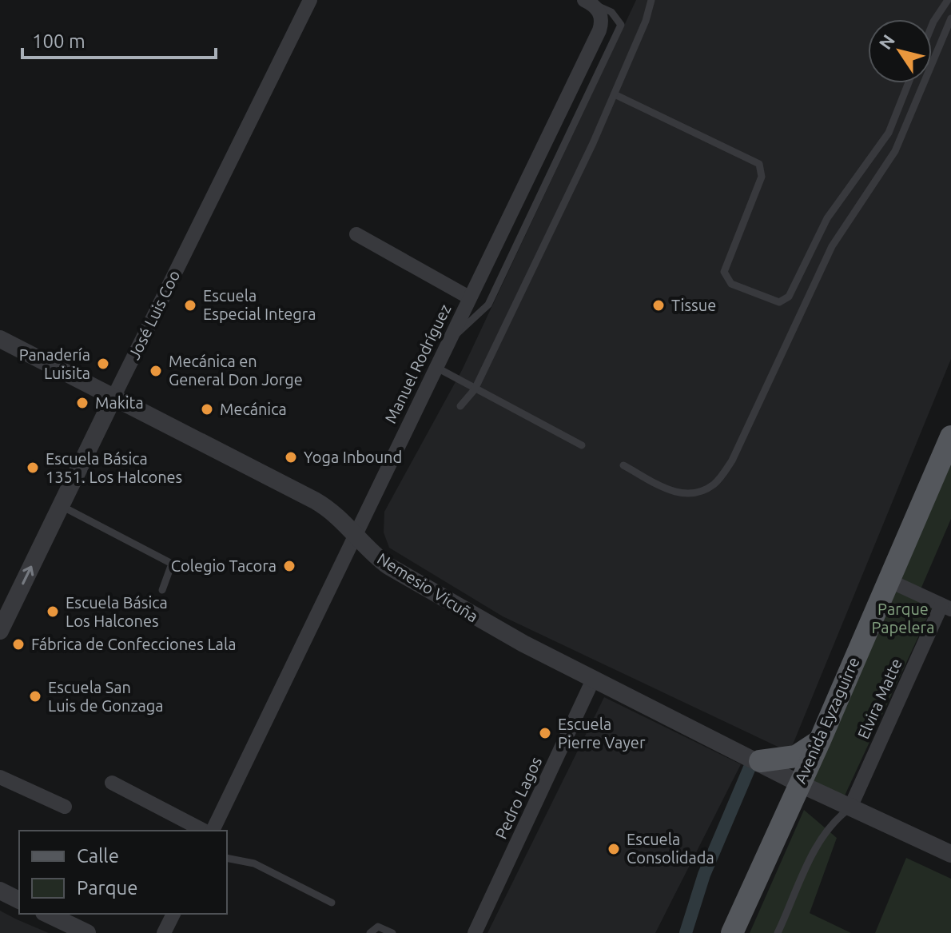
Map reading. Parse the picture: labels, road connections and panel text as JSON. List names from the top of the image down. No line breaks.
{"streets":{"main road":["Avenida Eyzaguirre"],"street":["José Luis Coo","Manuel Rodríguez","Nemesio Vicuña","Elvira Matte","Pedro Lagos"]},"crossings":[["José Luis Coo","Nemesio Vicuña"],["Manuel Rodríguez","Nemesio Vicuña"],["Nemesio Vicuña","Elvira Matte"],["Nemesio Vicuña","Avenida Eyzaguirre"],["Nemesio Vicuña","Pedro Lagos"]],"parks":["Parque Papelera"],"places":["Escuela Especial Integra","Tissue","Panadería Luisita","Mecánica en General Don Jorge","Makita","Mecánica","Yoga Inbound","Escuela Básica 1351. Los Halcones","Colegio Tacora","Escuela Básica Los Halcones","Fábrica de Confecciones Lala","Escuela San Luis de Gonzaga","Escuela Pierre Vayer","Escuela Consolidada"],"legend":["Calle","Parque"],"scale_bar":"100 m","north":"top left"}
